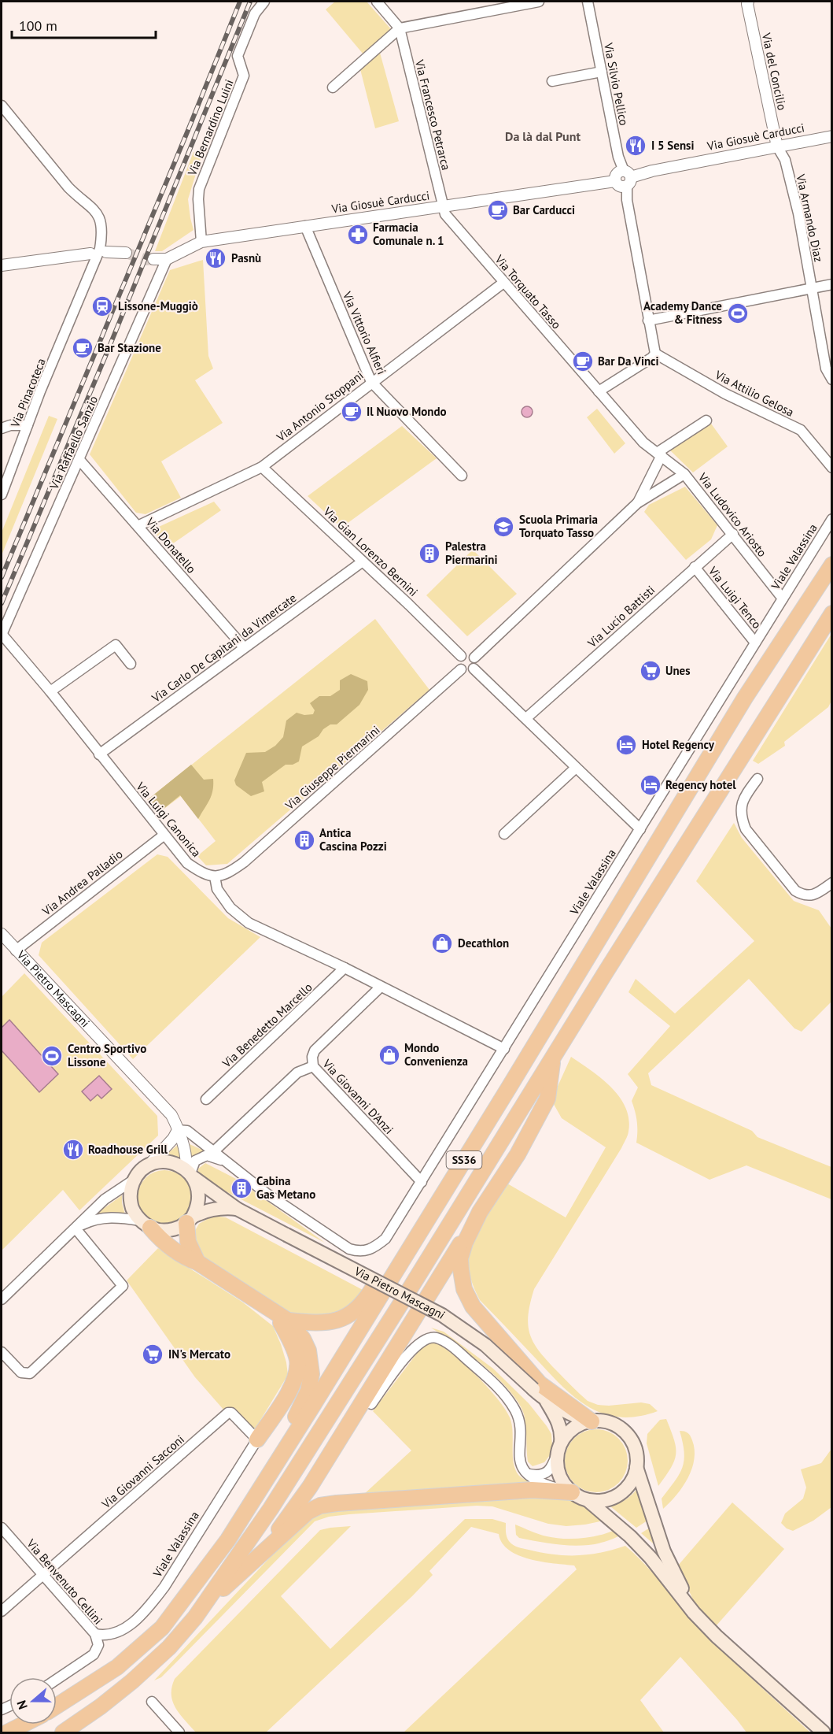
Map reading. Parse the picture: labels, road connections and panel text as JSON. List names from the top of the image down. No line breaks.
{"streets":{"highway":["SS36"],"main road":["Via Pietro Mascagni"],"street":["Via del Concilio","Via Silvio Pellico","Via Francesco Petrarca","Via Bernardino Luini","Via Giosuè Carducci","Via Armando Diaz","Via Torquato Tasso","Via Vittorio Alfieri","Via Pinacoteca","Via Attilio Gelosa","Via Antonio Stoppani","Via Raffaello Sanzio","Via Ludovico Ariosto","Via Donatello","Via Gian Lorenzo Bernini","Viale Valassina","Via Luigi Tenco","Via Lucio Battisti","Via Carlo De Capitani da Vimercate","Via Giuseppe Piermarini","Via Luigi Canonica","Via Andrea Palladio","Via Benedetto Marcello","Via Giovanni D'Anzi","Via Giovanni Sacconi","Via Benvenuto Cellini"]},"crossings":[["Via del Concilio","Via Giosuè Carducci"],["Via del Concilio","Via Armando Diaz"],["Via Silvio Pellico","Via Giosuè Carducci"],["Via Silvio Pellico","Via Attilio Gelosa"],["Via Francesco Petrarca","Via Giosuè Carducci"],["Via Francesco Petrarca","Via Torquato Tasso"],["Via Bernardino Luini","Via Giosuè Carducci"],["Via Giosuè Carducci","Via Armando Diaz"],["Via Giosuè Carducci","Via Torquato Tasso"],["Via Giosuè Carducci","Via Vittorio Alfieri"],["Via Giosuè Carducci","Via Raffaello Sanzio"],["Via Torquato Tasso","Via Antonio Stoppani"],["Via Torquato Tasso","Via Ludovico Ariosto"],["Via Vittorio Alfieri","Via Antonio Stoppani"],["Via Antonio Stoppani","Via Donatello"],["Via Antonio Stoppani","Via Gian Lorenzo Bernini"],["Via Raffaello Sanzio","Via Donatello"],["Via Raffaello Sanzio","Via Luigi Canonica"],["Via Ludovico Ariosto","Viale Valassina"],["Via Ludovico Ariosto","Via Lucio Battisti"],["Via Donatello","Via Carlo De Capitani da Vimercate"],["Via Gian Lorenzo Bernini","Via Carlo De Capitani da Vimercate"],["Via Gian Lorenzo Bernini","Via Giuseppe Piermarini"],["Viale Valassina","Via Luigi Tenco"],["Viale Valassina","Via Pietro Mascagni"],["Viale Valassina","Via Giovanni D'Anzi"],["Viale Valassina","Via Giovanni Sacconi"],["Viale Valassina","Via Benvenuto Cellini"],["Via Luigi Tenco","Via Lucio Battisti"],["Via Carlo De Capitani da Vimercate","Via Luigi Canonica"],["Via Giuseppe Piermarini","Via Luigi Canonica"],["Via Luigi Canonica","Via Andrea Palladio"],["Via Andrea Palladio","Via Pietro Mascagni"],["Via Pietro Mascagni","Via Giovanni D'Anzi"],["Via Giovanni Sacconi","Via Benvenuto Cellini"]],"districts":["Da là dal Punt"],"places":{"restaurant":["I 5 Sensi","Pasnù","Roadhouse Grill"],"cafe":["Bar Carducci","Bar Stazione","Bar Da Vinci","Il Nuovo Mondo"],"pharmacy":["Farmacia Comunale n. 1"],"station":["Lissone-Muggiò"],"sports":["Academy Dance & Fitness","Centro Sportivo Lissone"],"school or university":["Scuola Primaria Torquato Tasso"],"building":["Palestra Piermarini","Antica Cascina Pozzi","Cabina Gas Metano"],"supermarket":["Unes","IN's Mercato"],"hotel":["Hotel Regency","Regency hotel"],"shop":["Decathlon","Mondo Convenienza"]},"scale_bar":"100 m","north":"left"}
